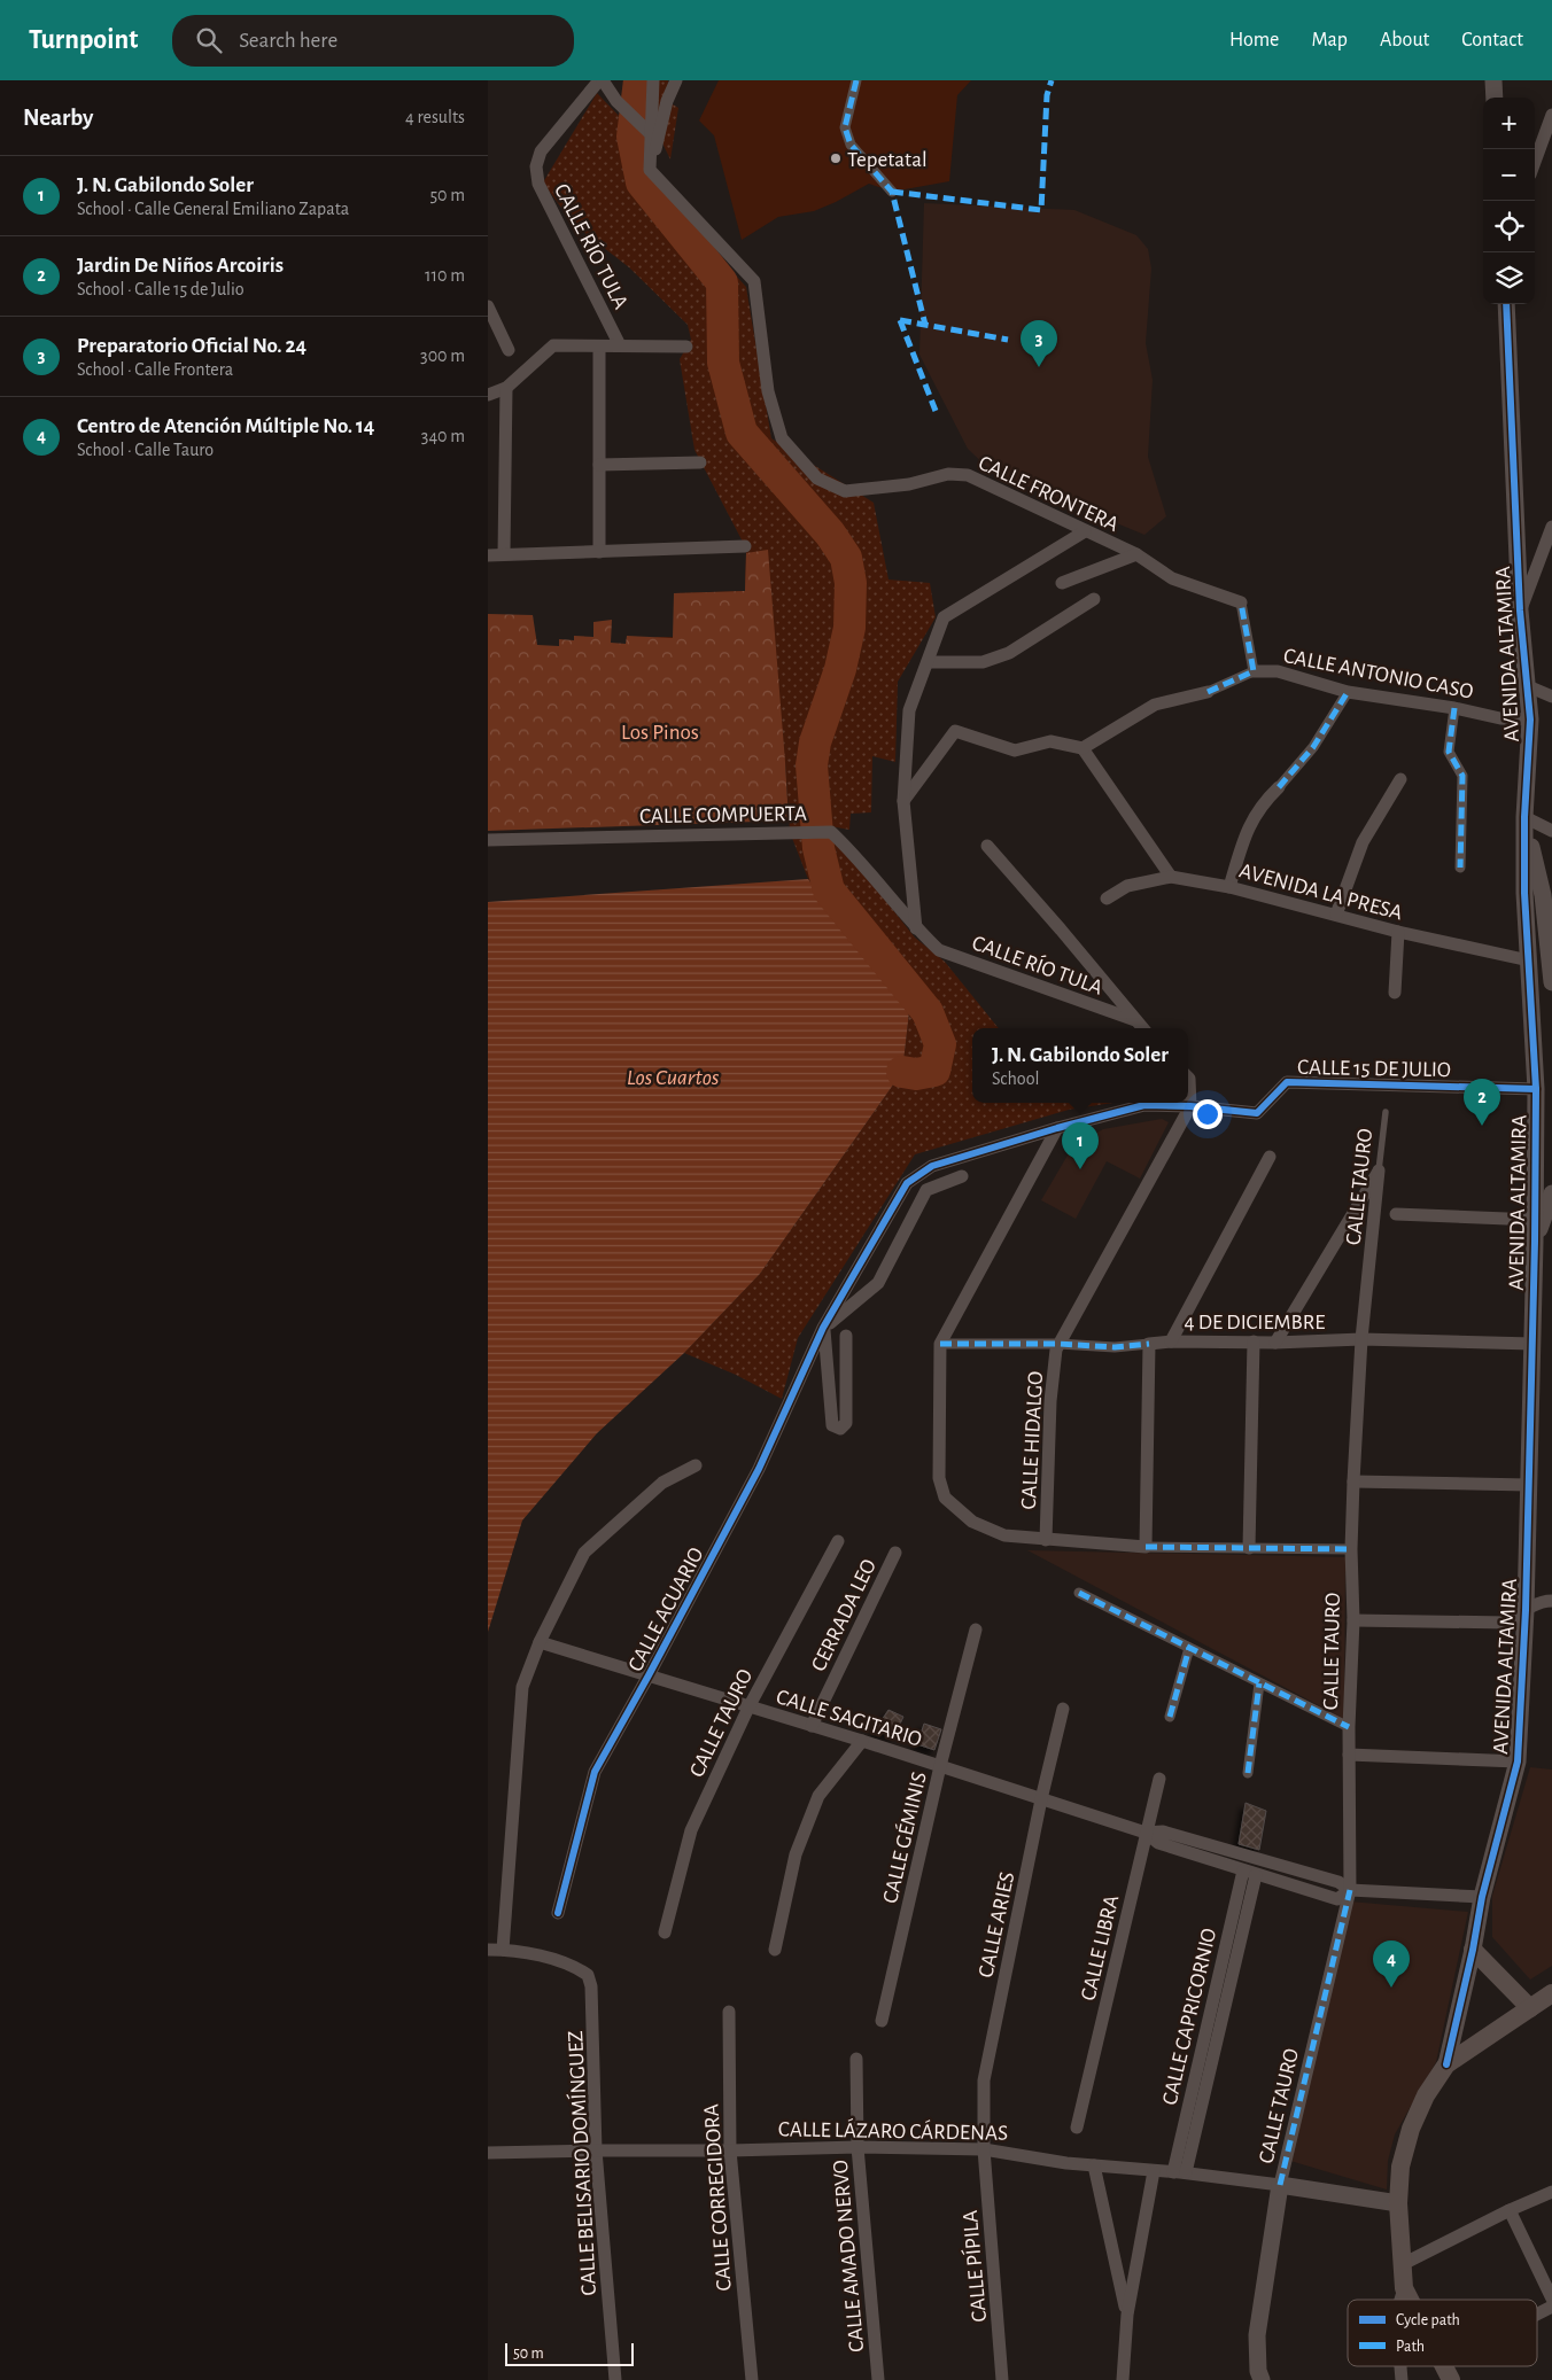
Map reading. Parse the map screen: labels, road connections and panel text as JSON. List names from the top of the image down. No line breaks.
{"streets":{"main road":["AVENIDA ALTAMIRA"],"street":["CALLE RÍO TULA","CALLE FRONTERA","CALLE ANTONIO CASO","CALLE COMPUERTA","AVENIDA LA PRESA","CALLE 15 DE JULIO","CALLE TAURO","4 DE DICIEMBRE","CALLE HIDALGO","CALLE ACUARIO","CERRADA LEO","CALLE SAGITARIO","CALLE GÉMINIS","CALLE ARIES","CALLE LIBRA","CALLE CAPRICORNIO","CALLE LÁZARO CÁRDENAS","CALLE BELISARIO DOMÍNGUEZ","CALLE CORREGIDORA","CALLE AMADO NERVO","CALLE PÍPILA"]},"crossings":[["CALLE RÍO TULA","CALLE COMPUERTA"],["CALLE FRONTERA","CALLE ANTONIO CASO"],["AVENIDA ALTAMIRA","CALLE ANTONIO CASO"],["AVENIDA ALTAMIRA","AVENIDA LA PRESA"],["AVENIDA ALTAMIRA","CALLE 15 DE JULIO"],["AVENIDA ALTAMIRA","4 DE DICIEMBRE"],["AVENIDA ALTAMIRA","CALLE LÁZARO CÁRDENAS"],["CALLE 15 DE JULIO","CALLE ACUARIO"],["CALLE TAURO","4 DE DICIEMBRE"],["CALLE TAURO","CALLE SAGITARIO"],["CALLE TAURO","CALLE LÁZARO CÁRDENAS"],["CALLE ACUARIO","CALLE SAGITARIO"],["CERRADA LEO","CALLE SAGITARIO"],["CALLE SAGITARIO","CALLE GÉMINIS"],["CALLE SAGITARIO","CALLE ARIES"],["CALLE SAGITARIO","CALLE LIBRA"],["CALLE SAGITARIO","CALLE CAPRICORNIO"],["CALLE ARIES","CALLE LÁZARO CÁRDENAS"],["CALLE ARIES","CALLE PÍPILA"],["CALLE CAPRICORNIO","CALLE LÁZARO CÁRDENAS"],["CALLE LÁZARO CÁRDENAS","CALLE BELISARIO DOMÍNGUEZ"],["CALLE LÁZARO CÁRDENAS","CALLE CORREGIDORA"],["CALLE LÁZARO CÁRDENAS","CALLE AMADO NERVO"],["CALLE LÁZARO CÁRDENAS","CALLE PÍPILA"]],"water":["Los Cuartos"],"parks":["Los Pinos"],"places":["Tepetatal"],"legend":["Cycle path","Path"],"scale_bar":"50 m","page":{"header":"Turnpoint","search":"Search here","nav":["Home","Map","About","Contact"],"heading":["Nearby","4 results"],"map_buttons":["+","−"],"list":[{"mark":"1","name":"J. N. Gabilondo Soler","note":"School · Calle General Emiliano Zapata","value":"50 m"},{"mark":"2","name":"Jardin De Niños Arcoiris","note":"School · Calle 15 de Julio","value":"110 m"},{"mark":"3","name":"Preparatorio Oficial No. 24","note":"School · Calle Frontera","value":"300 m"},{"mark":"4","name":"Centro de Atención Múltiple No. 14","note":"School · Calle Tauro","value":"340 m"}],"pins":["3","2","1","4"],"popup":["J. N. Gabilondo Soler","School"],"scale":"50 m"}}
